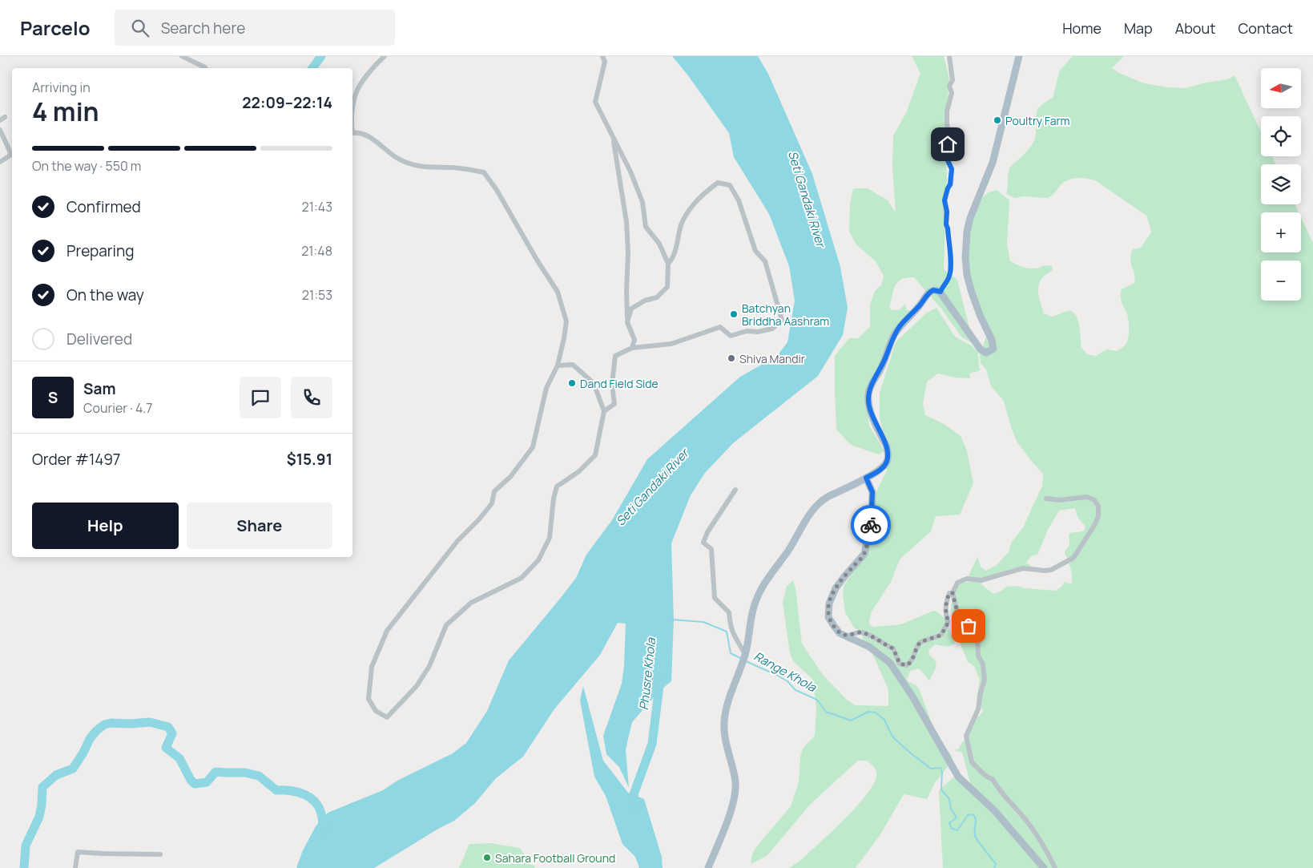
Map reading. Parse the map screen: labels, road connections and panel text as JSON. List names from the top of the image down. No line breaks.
{"water":["Seti Gandaki River","Range Khola","Phusre Khola"],"places":["Poultry Farm","Batchyan Briddha Aashram","Shiva Mandir","Dand Field Side","Sahara Football Ground"],"north":"left","page":{"header":"Parcelo","search":"Search here","nav":["Home","Map","About","Contact"],"map_buttons":["+","−"],"heading":["4 min","Arriving in","22:09–22:14"],"panel":["Sam","Courier · 4.7","Order #1497","$15.91"],"bar":"On the way · 550 m","list":[["Confirmed","21:43"],["Preparing","21:48"],["On the way","21:53"],"Delivered"],"round":"S","buttons":["Help","Share"]}}
